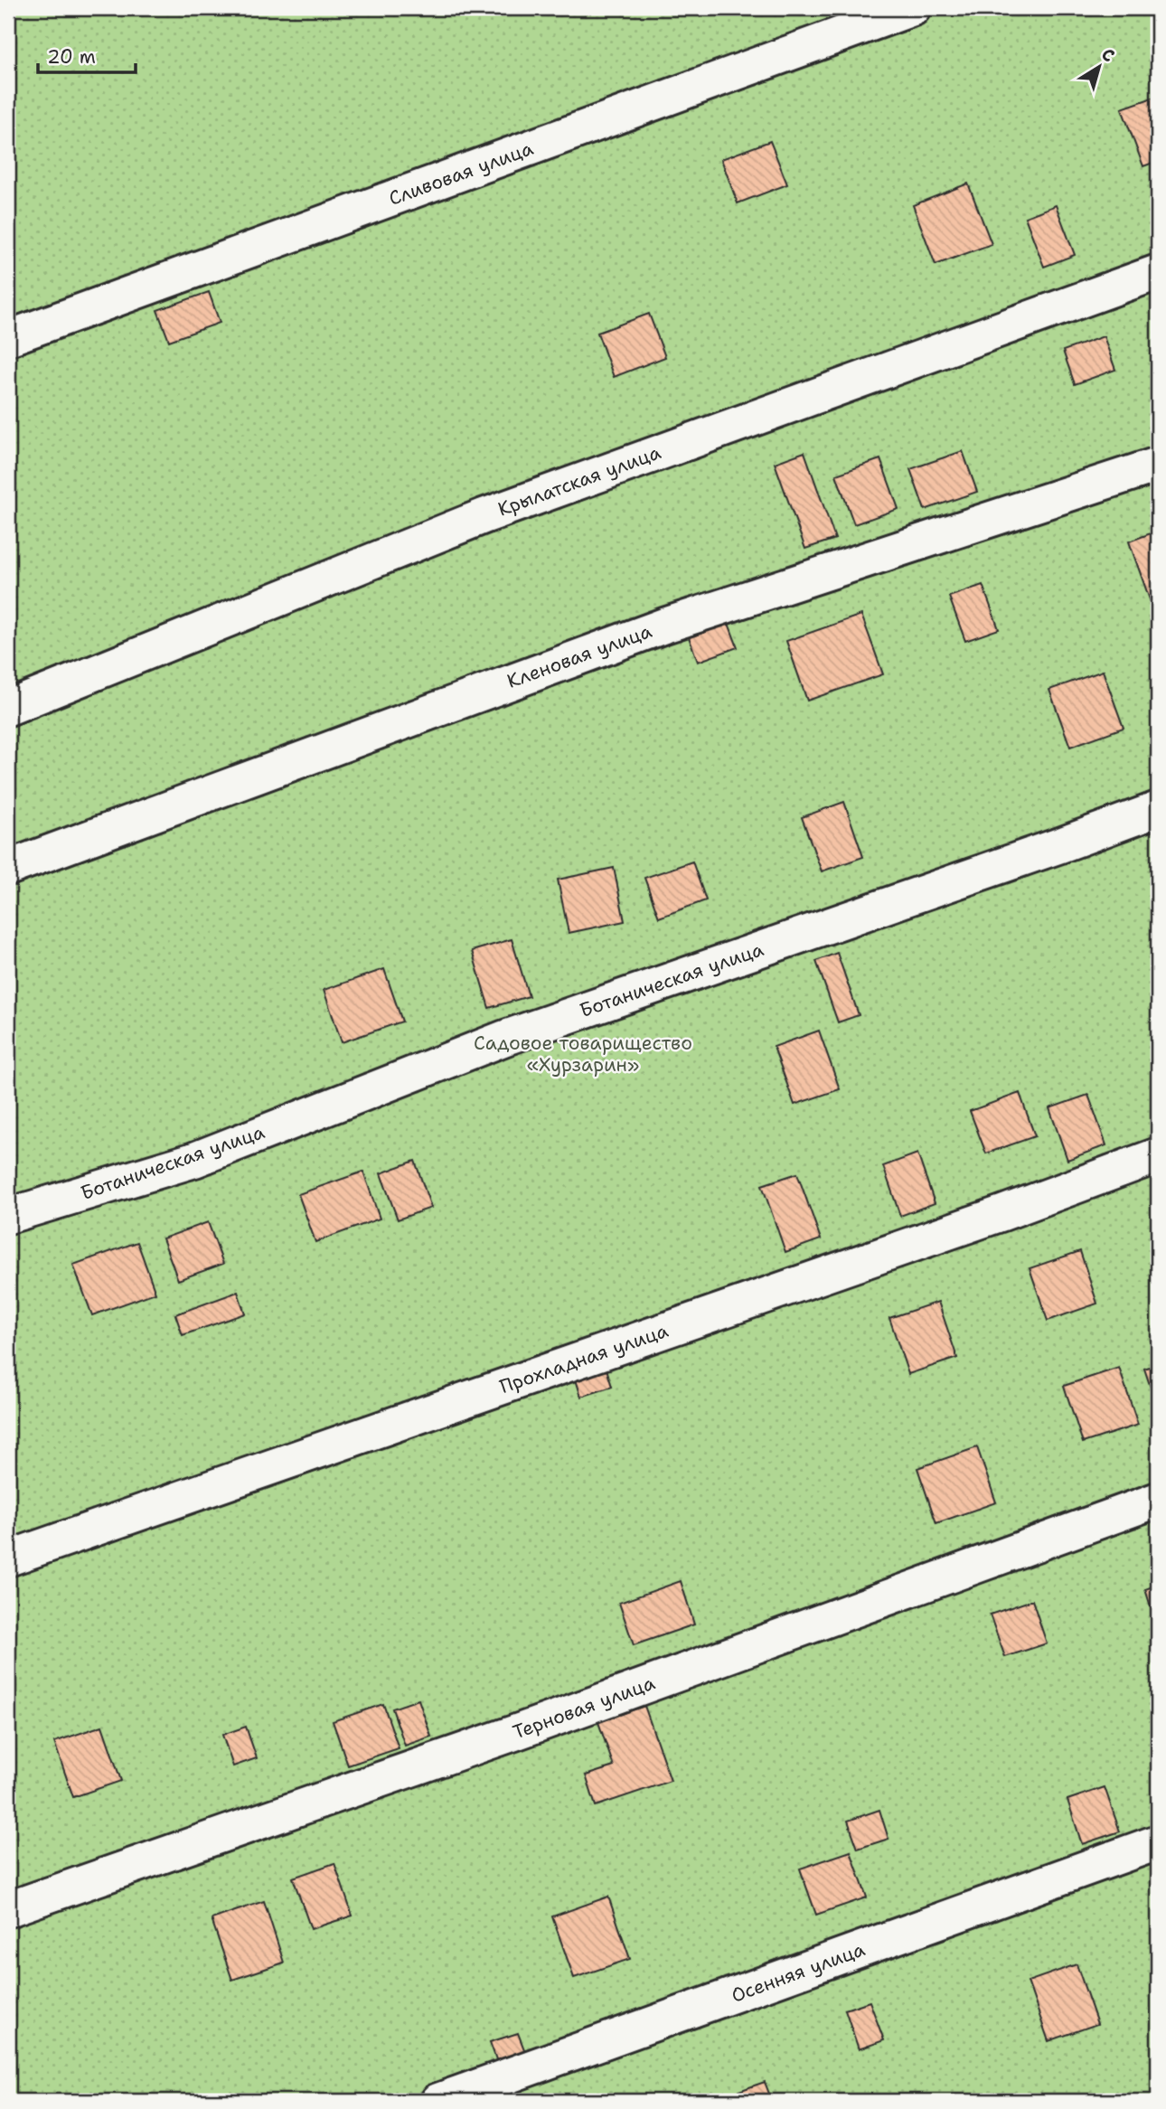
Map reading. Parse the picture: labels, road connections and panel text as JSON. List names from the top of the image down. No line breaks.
{"streets":{"street":["Сливовая улица","Крылатская улица","Кленовая улица","Ботаническая улица","Прохладная улица","Терновая улица","Осенняя улица"]},"parks":["Садовое товарищество «Хурзарин»"],"scale_bar":"20 m","north":"top right"}
